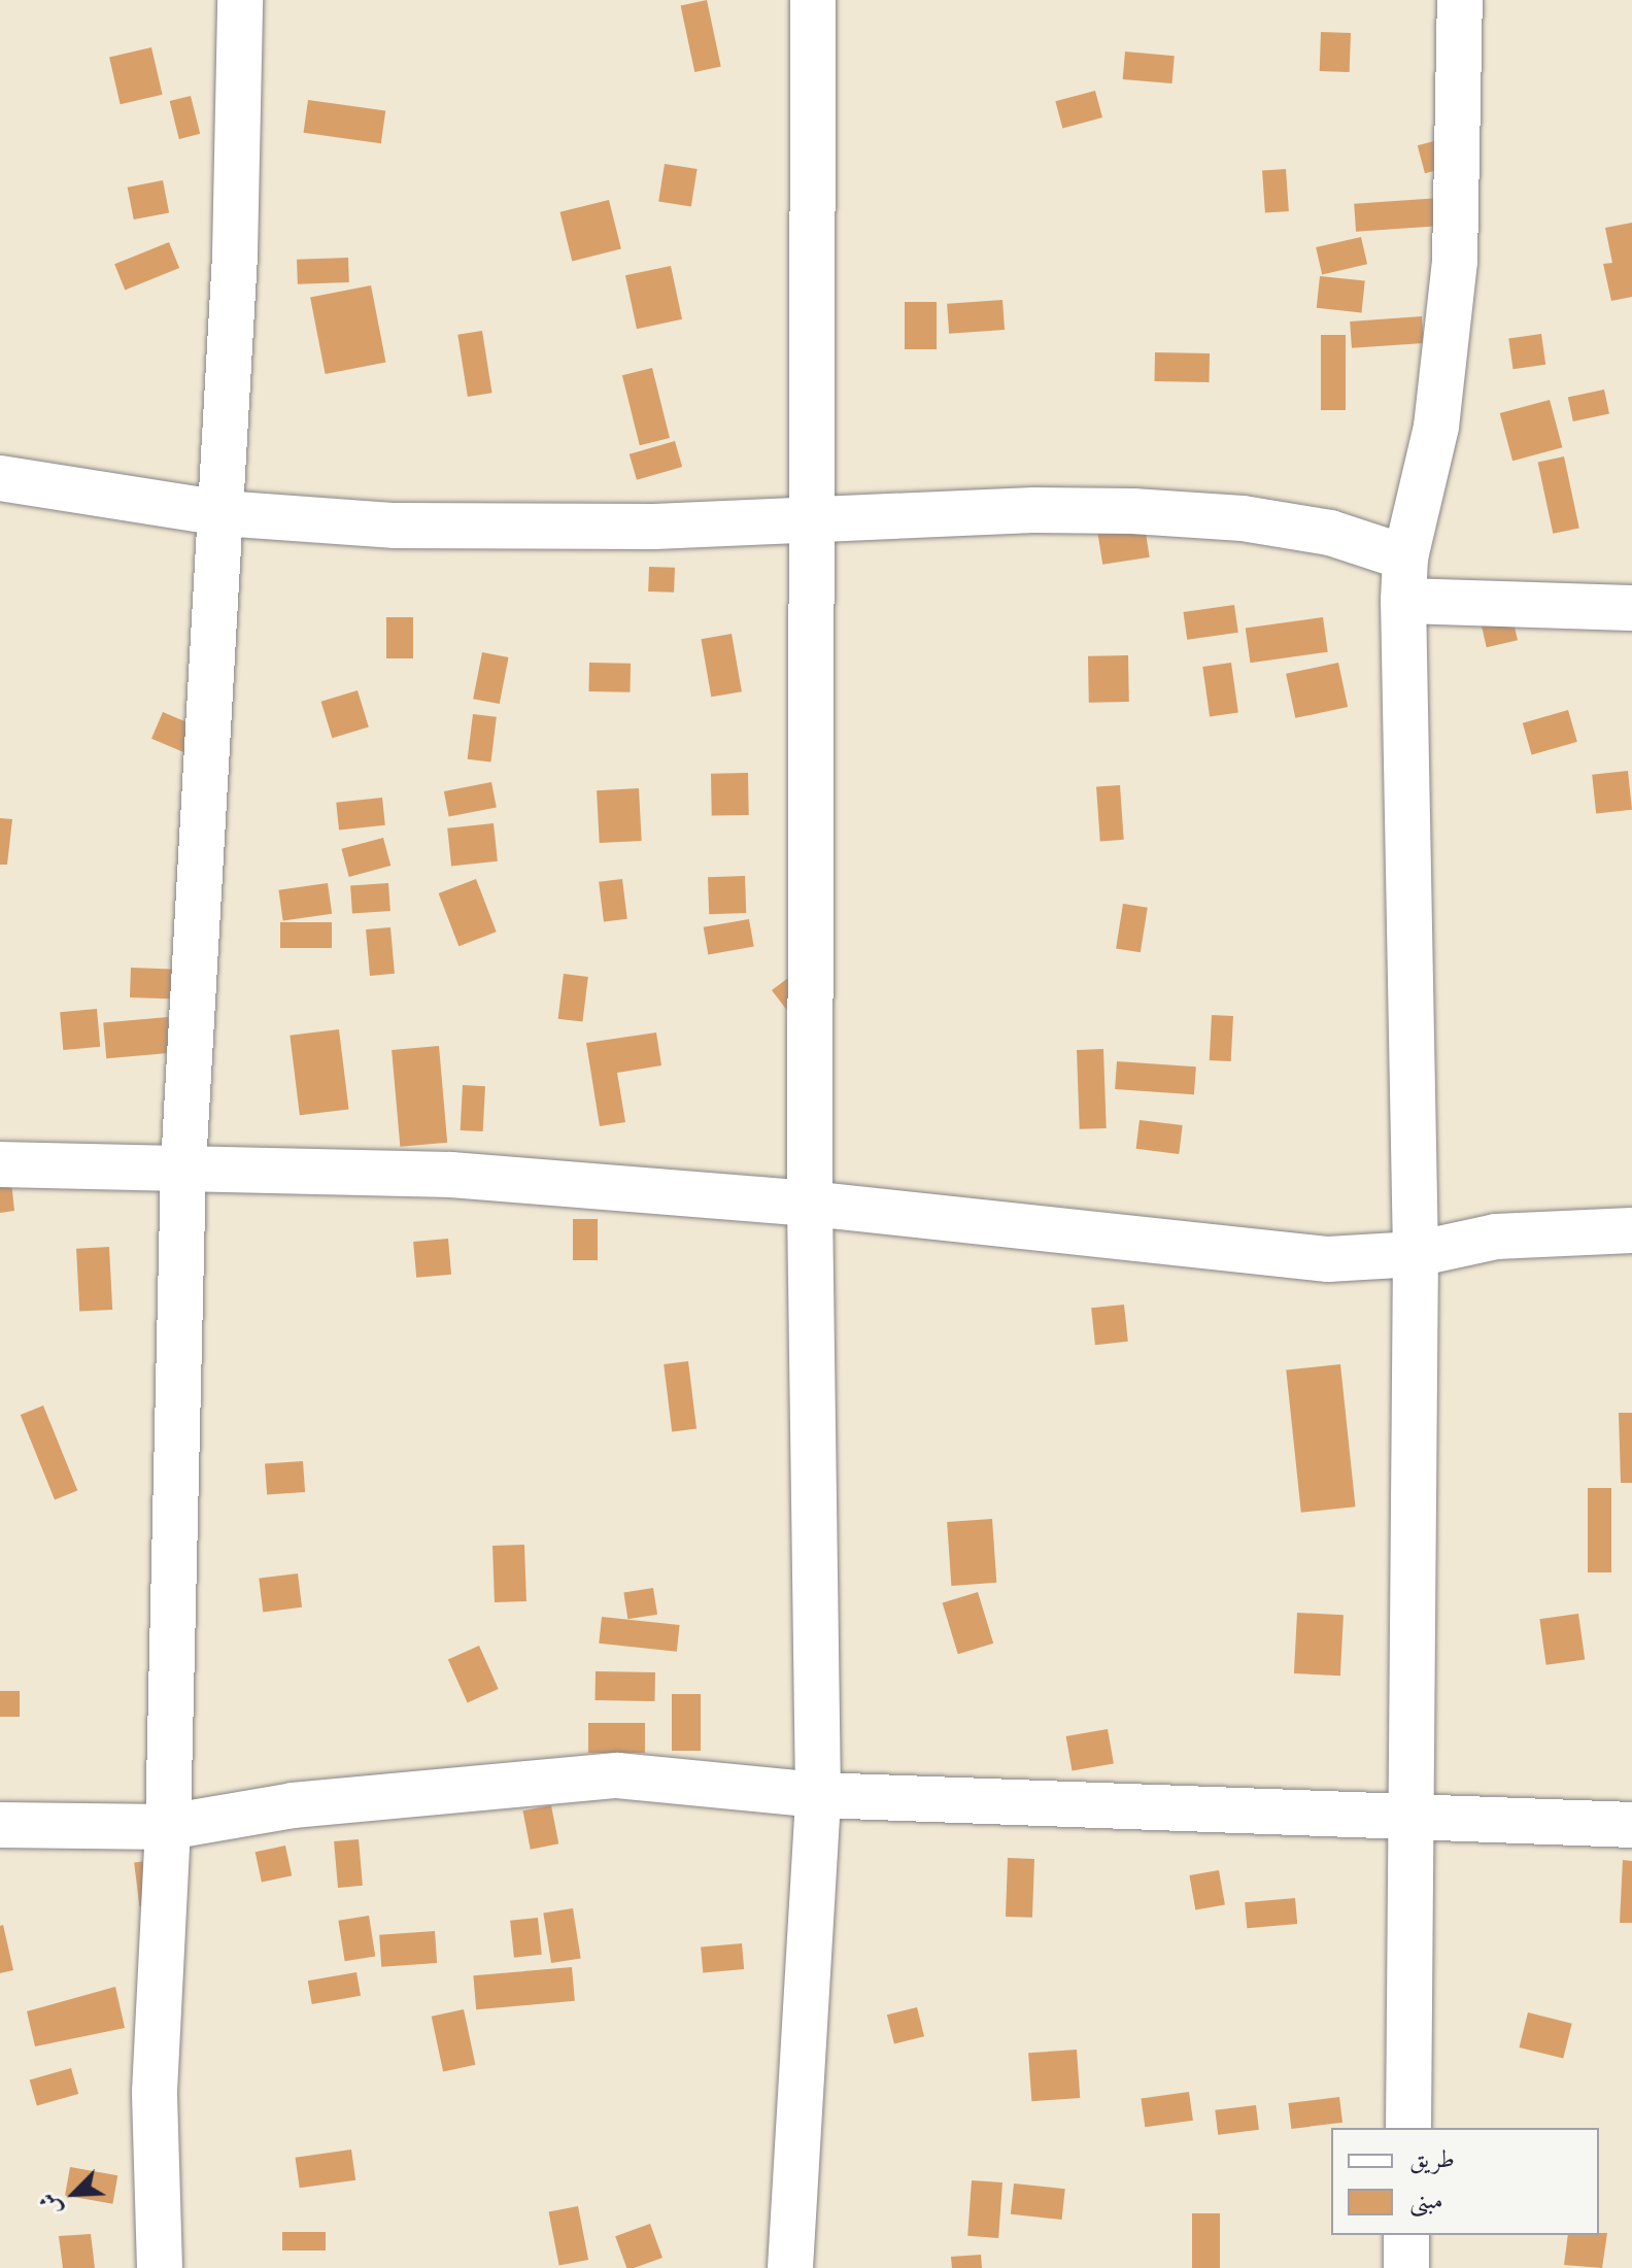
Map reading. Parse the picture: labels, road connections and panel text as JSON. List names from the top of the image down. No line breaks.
{"legend":["طريق","مبنى"],"north":"bottom left"}
